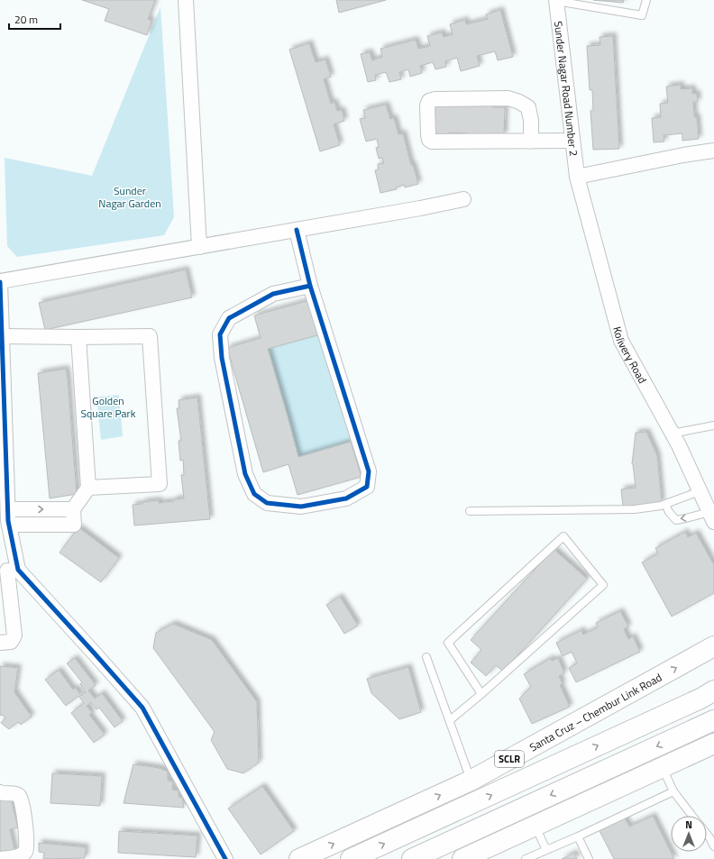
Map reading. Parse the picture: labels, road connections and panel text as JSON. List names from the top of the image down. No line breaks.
{"streets":{"highway":["Santa Cruz – Chembur Link Road","SCLR"],"street":["Sunder Nagar Road Number 2","Kolivery Road"]},"crossings":[["Sunder Nagar Road Number 2","Kolivery Road"]],"parks":["Sunder Nagar Garden","Golden Square Park"],"scale_bar":"20 m","north":"top"}
